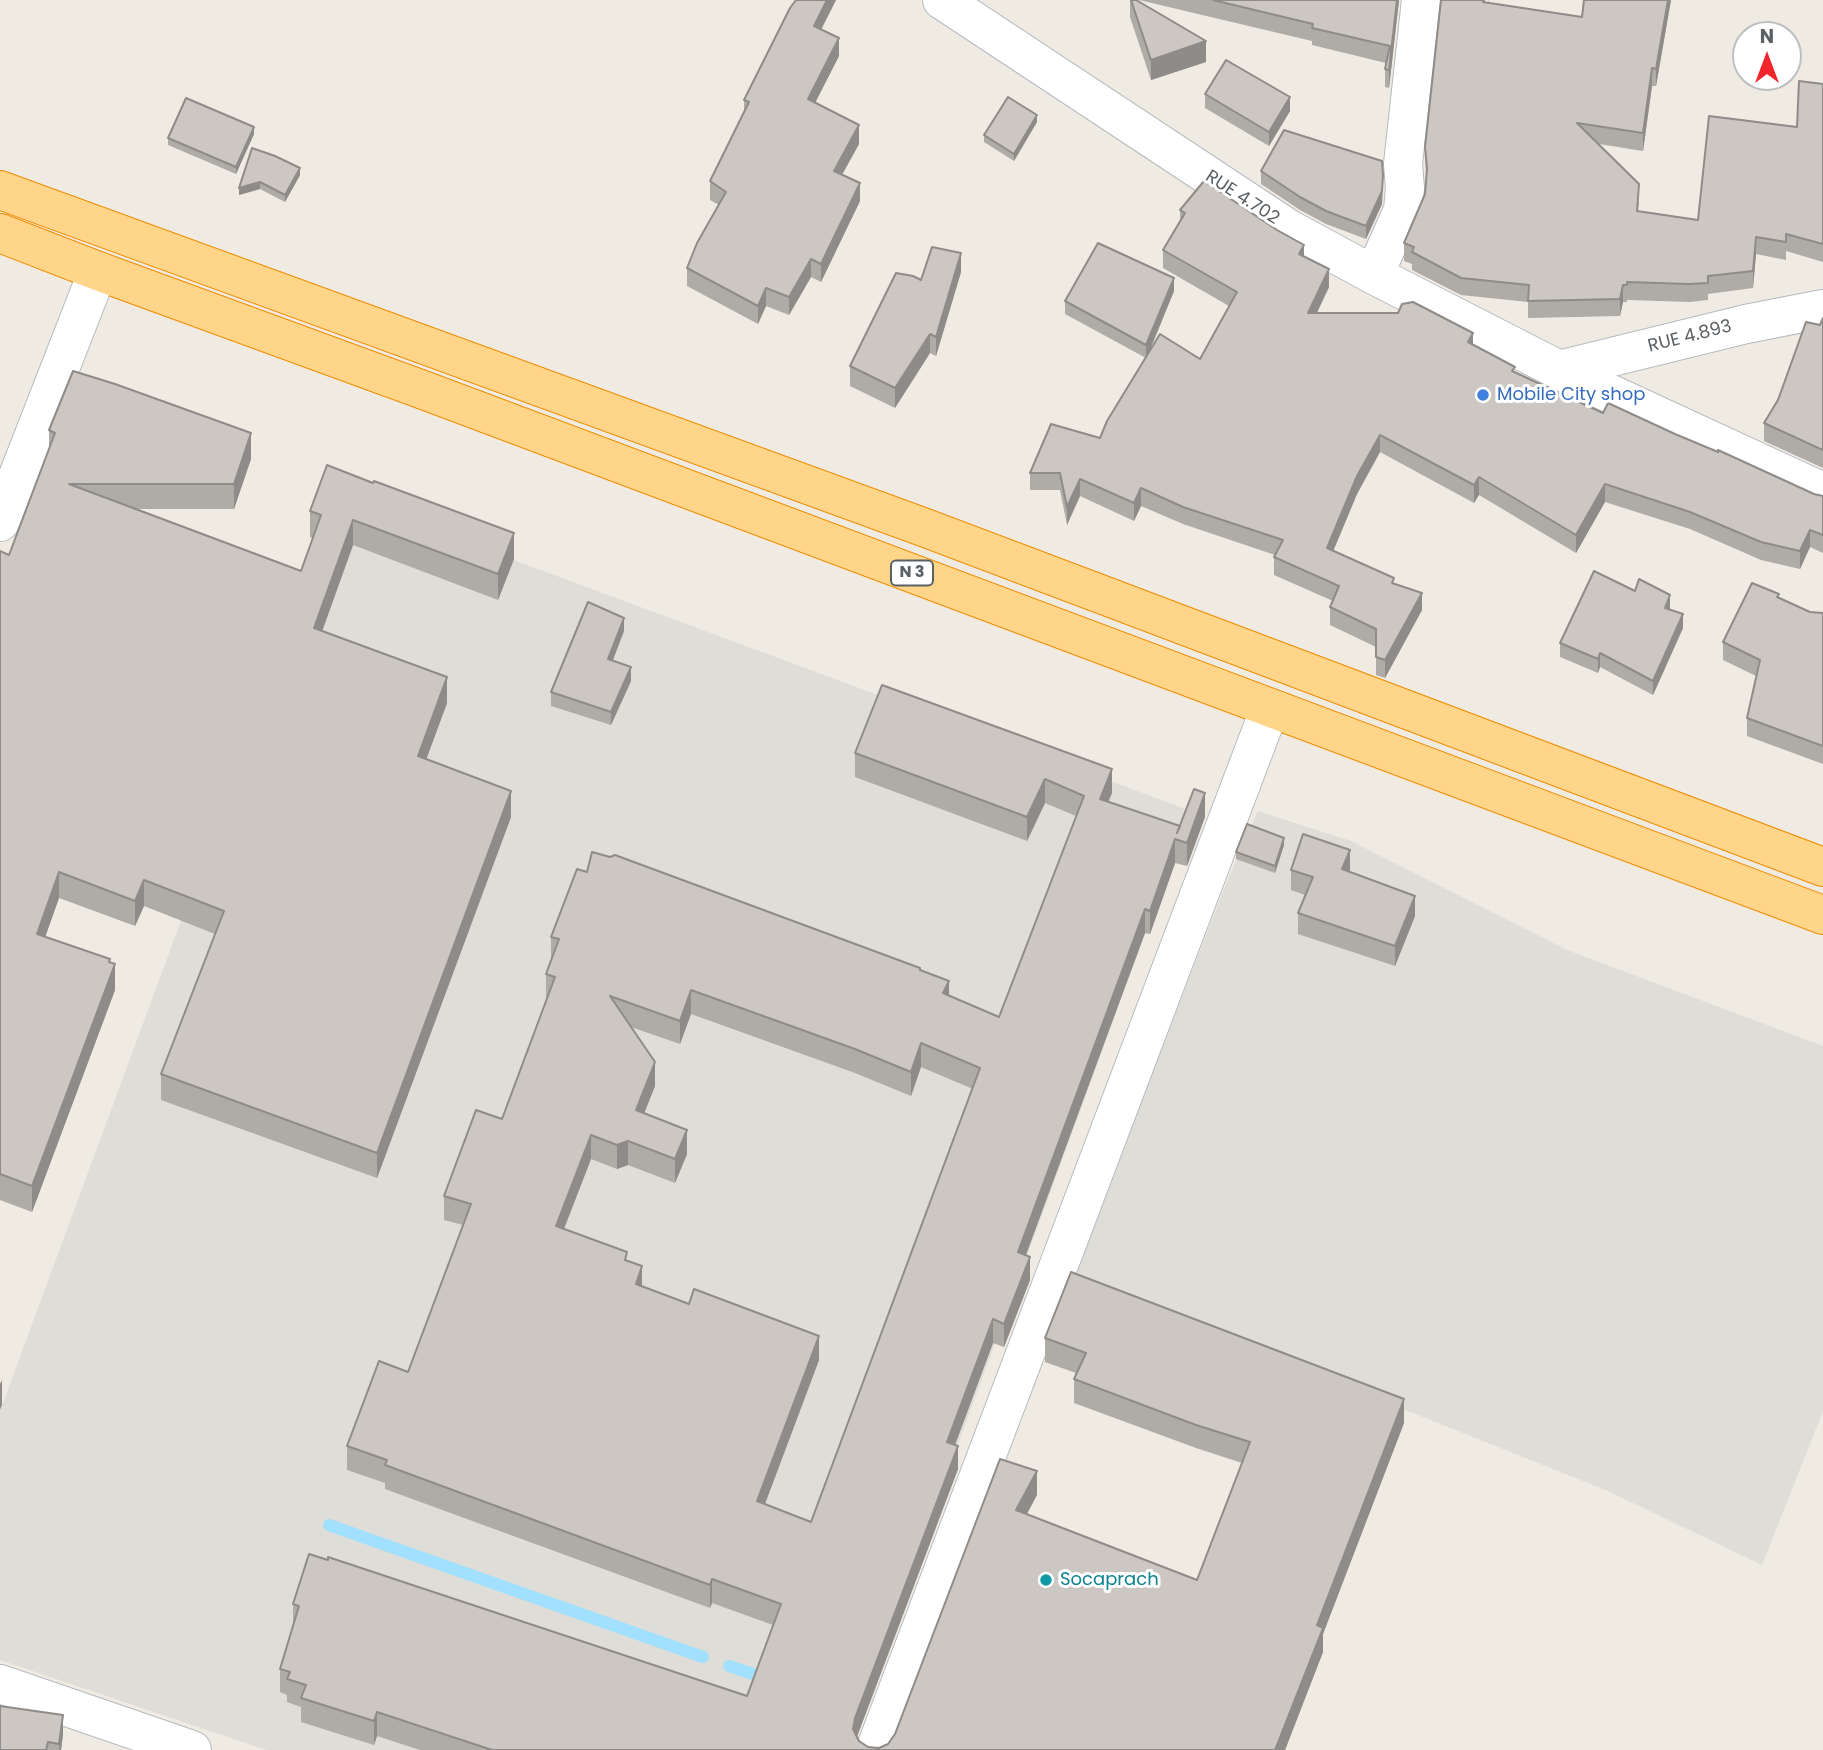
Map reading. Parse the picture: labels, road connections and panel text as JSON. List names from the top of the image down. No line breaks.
{"streets":{"highway":["N 3"],"street":["RUE 4.702","RUE 4.893"]},"crossings":[["RUE 4.702","RUE 4.893"]],"places":["Mobile City shop","Socaprach"],"north":"top"}
